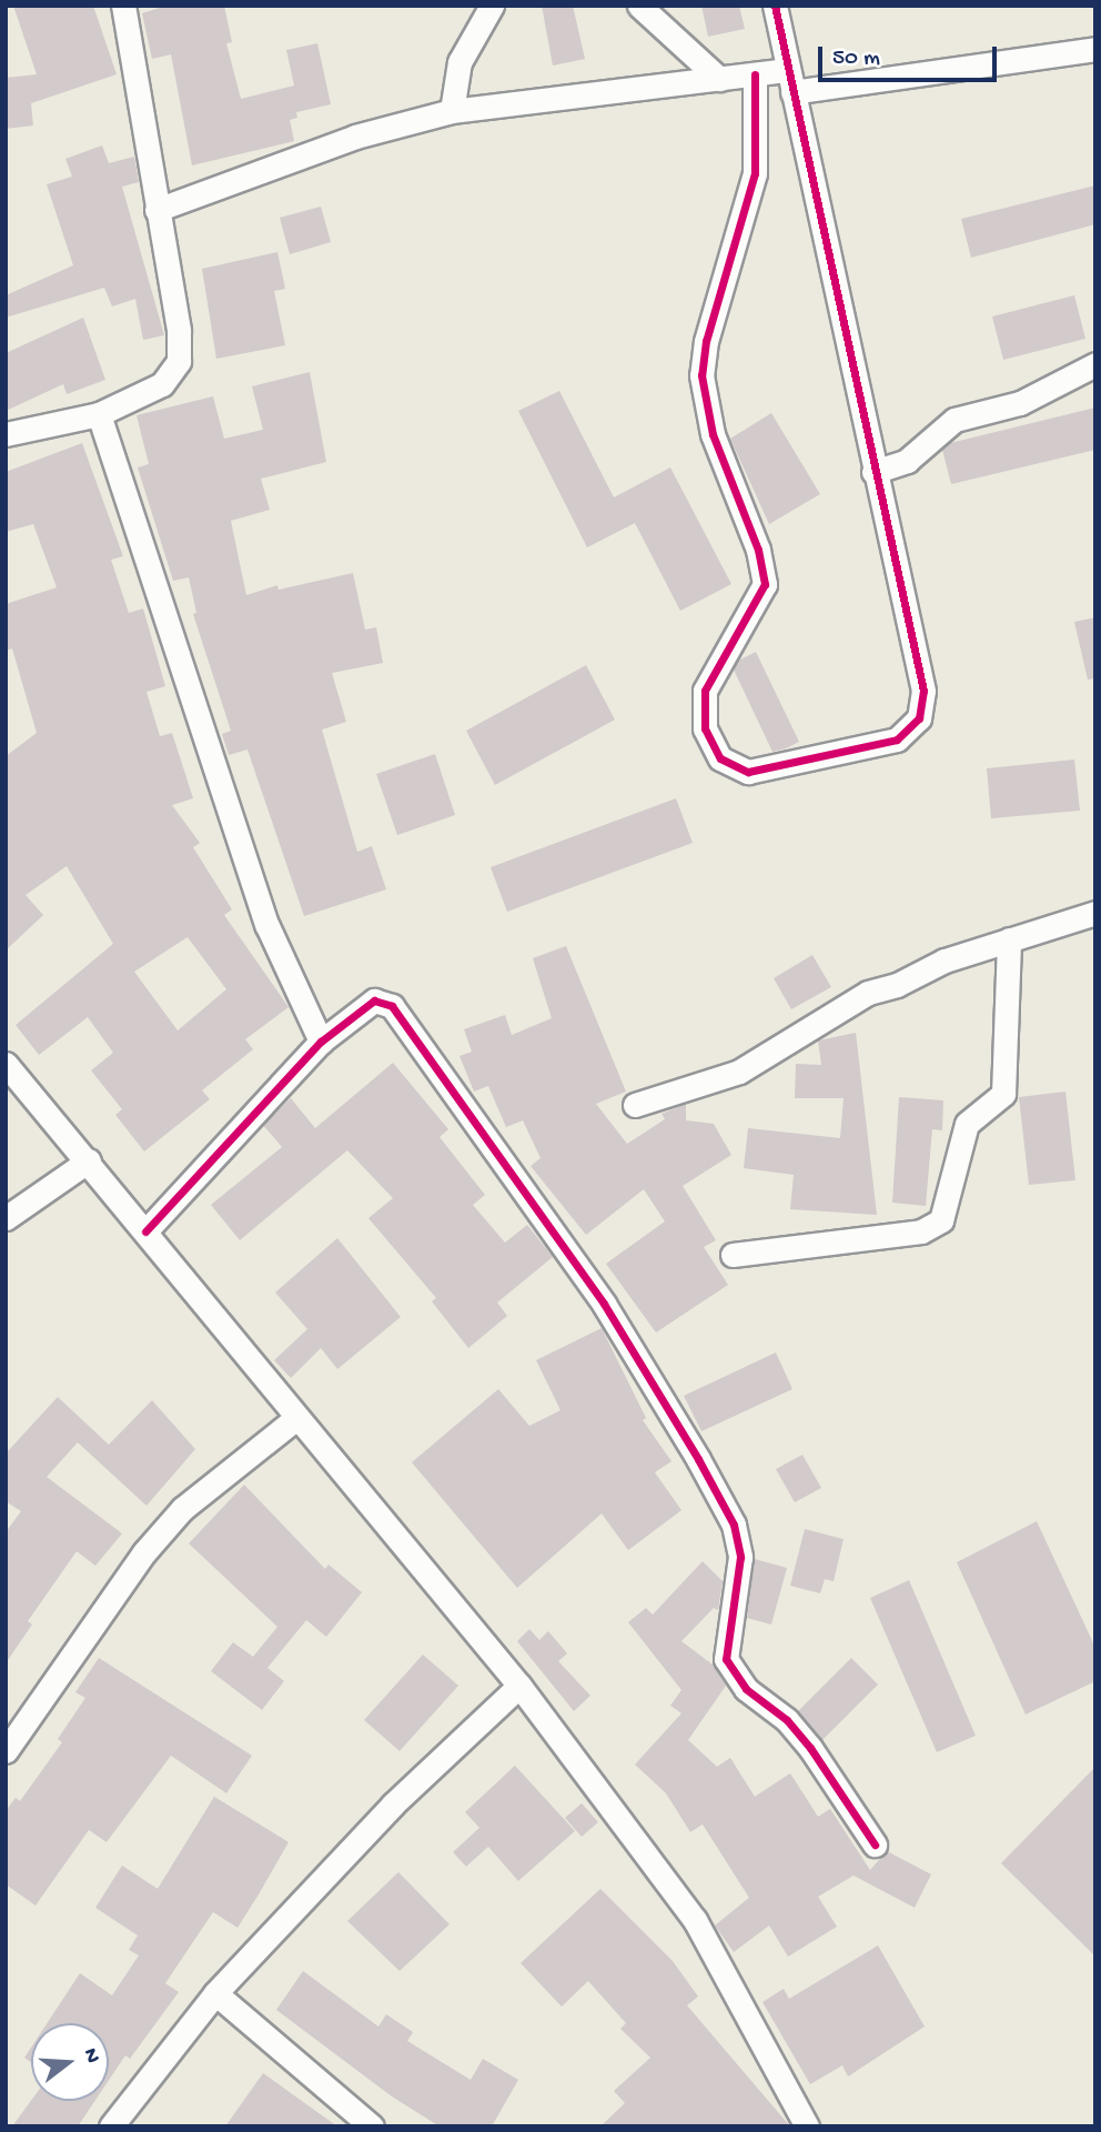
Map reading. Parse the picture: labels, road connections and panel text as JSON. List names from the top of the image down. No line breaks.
{"scale_bar":"50 m","north":"right"}
